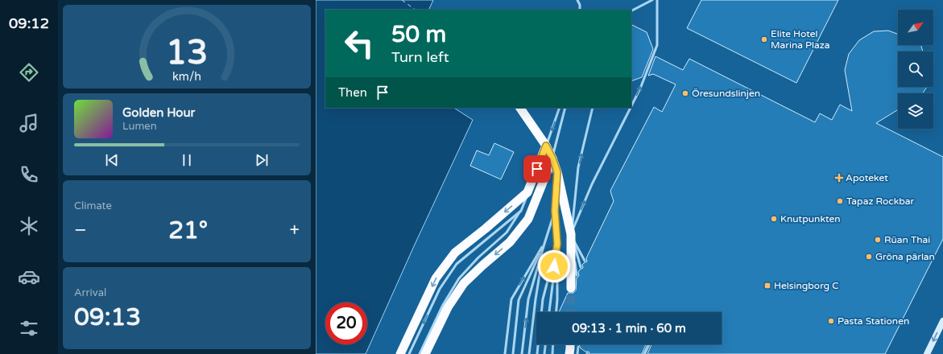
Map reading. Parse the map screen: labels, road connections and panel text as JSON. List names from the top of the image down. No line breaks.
{"places":{"other":["Elite Hotel Marina Plaza","Öresundslinjen","Tapaz Rockbar","Knutpunkten","Rüan Thai","Gröna pärlan","Pasta Stationen"],"health":["Apoteket"],"transit":["Helsingborg C"]},"north":"top right","page":{"tabs":"09:12","turn":["50 m","Turn left"],"then":"Then","song":["Golden Hour","Lumen"],"tile":["Climate",["Arrival","09:13"]],"heat":["−","21°","+"],"limit":"20","trip":"09:13 · 1 min · 60 m","gauge":["13","km/h"]}}
